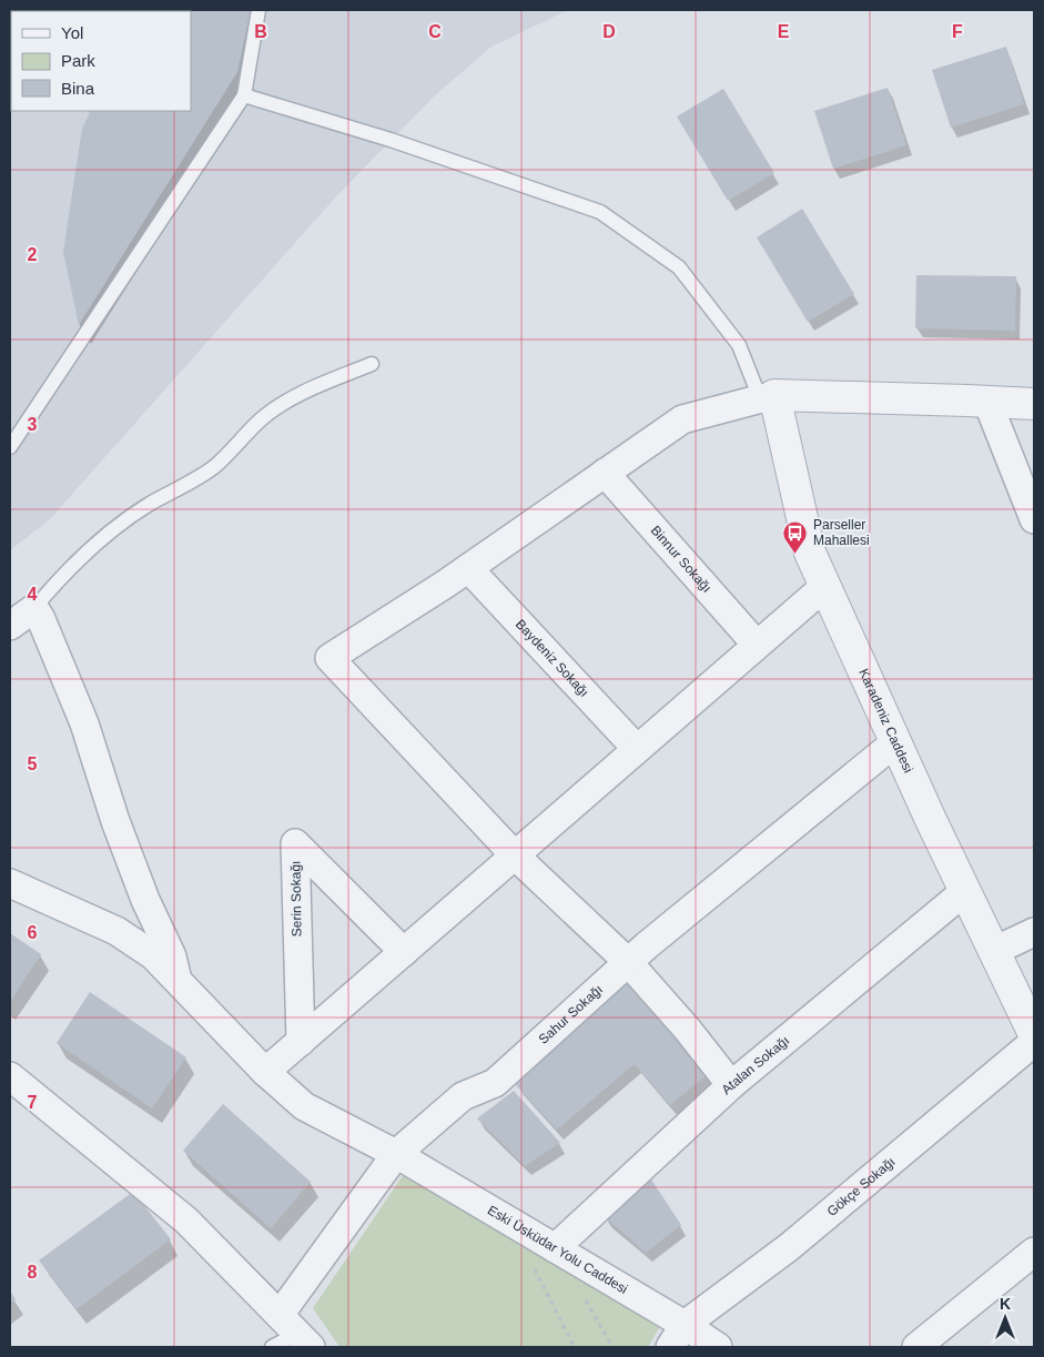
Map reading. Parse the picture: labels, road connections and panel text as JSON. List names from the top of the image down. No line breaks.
{"streets":{"street":["Binnur Sokağı","Baydeniz Sokağı","Karadeniz Caddesi","Serin Sokağı","Sahur Sokağı","Atalan Sokağı","Gökçe Sokağı","Eski Üsküdar Yolu Caddesi"]},"crossings":[["Karadeniz Caddesi","Sahur Sokağı"],["Karadeniz Caddesi","Atalan Sokağı"],["Sahur Sokağı","Eski Üsküdar Yolu Caddesi"],["Atalan Sokağı","Eski Üsküdar Yolu Caddesi"],["Gökçe Sokağı","Eski Üsküdar Yolu Caddesi"]],"places":{"bus stop":["Parseller Mahallesi"]},"legend":["Yol","Park","Bina"],"north":"top","grid":{"columns":["B","C","D","E","F"],"rows":["2","3","4","5","6","7","8"]}}
